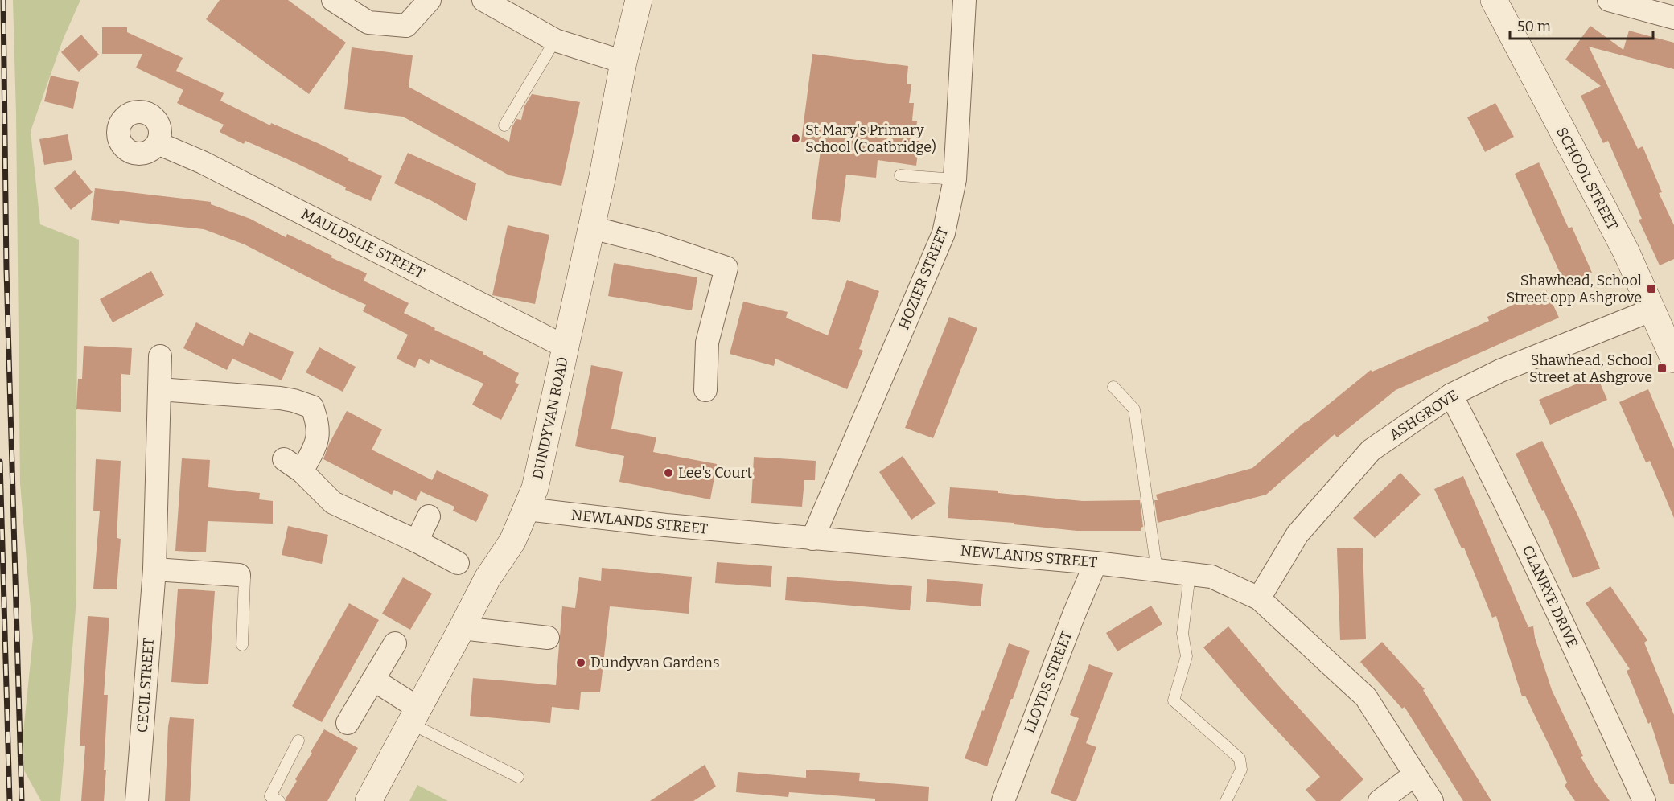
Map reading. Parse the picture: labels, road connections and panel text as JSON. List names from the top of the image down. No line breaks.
{"streets":{"main road":["SCHOOL STREET","DUNDYVAN ROAD"],"street":["MAULDSLIE STREET","HOZIER STREET","ASHGROVE","NEWLANDS STREET","CLANRYE DRIVE","LLOYDS STREET","CECIL STREET"]},"crossings":[["SCHOOL STREET","ASHGROVE"],["MAULDSLIE STREET","DUNDYVAN ROAD"],["HOZIER STREET","NEWLANDS STREET"],["ASHGROVE","NEWLANDS STREET"],["ASHGROVE","CLANRYE DRIVE"],["DUNDYVAN ROAD","NEWLANDS STREET"],["NEWLANDS STREET","LLOYDS STREET"]],"places":{"other":["St Mary's Primary School (Coatbridge)","Lee's Court","Dundyvan Gardens"],"transit":["Shawhead, School Street opp Ashgrove","Shawhead, School Street at Ashgrove"]},"scale_bar":"50 m"}
